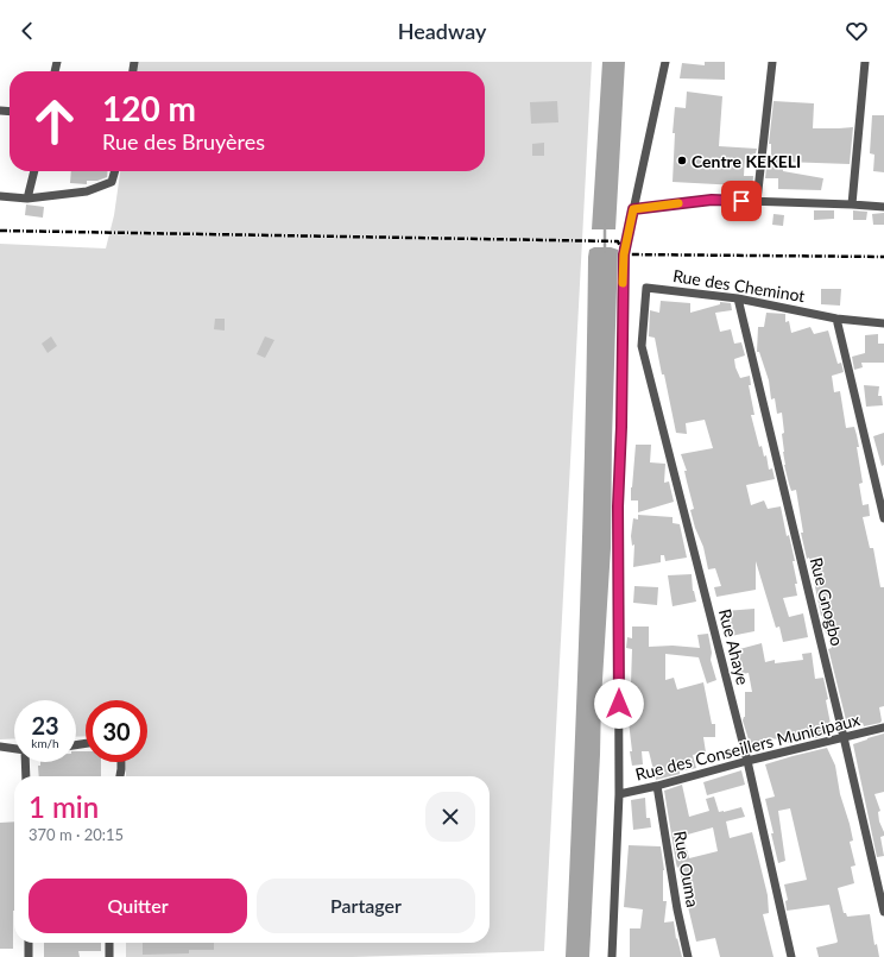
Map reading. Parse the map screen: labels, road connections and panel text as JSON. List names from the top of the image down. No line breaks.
{"streets":{"street":["Rue des Cheminot","Rue Gnogbo","Rue Ahaye","Rue des Conseillers Municipaux","Rue Ouma"]},"crossings":[["Rue des Cheminot","Rue Gnogbo"],["Rue des Cheminot","Rue Ahaye"],["Rue Gnogbo","Rue des Conseillers Municipaux"],["Rue Ahaye","Rue des Conseillers Municipaux"],["Rue des Conseillers Municipaux","Rue Ouma"]],"places":["Centre KEKELI"],"page":{"header":"Headway","turn":["120 m","Rue des Bruyères"],"speed":"23 km/h","limit":"30","heading":["1 min","370 m · 20:15"],"buttons":["Quitter","Partager"]}}
